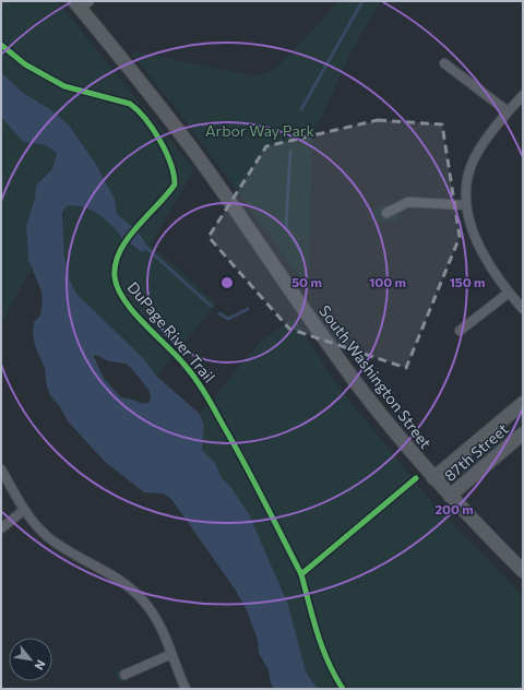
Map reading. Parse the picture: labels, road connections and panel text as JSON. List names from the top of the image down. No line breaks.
{"streets":{"main road":["South Washington Street","87th Street"],"cycle path":["DuPage River Trail"]},"crossings":[["South Washington Street","87th Street"]],"parks":["Arbor Way Park"],"north":"bottom right","rings":["50 m","100 m","150 m","200 m"]}
